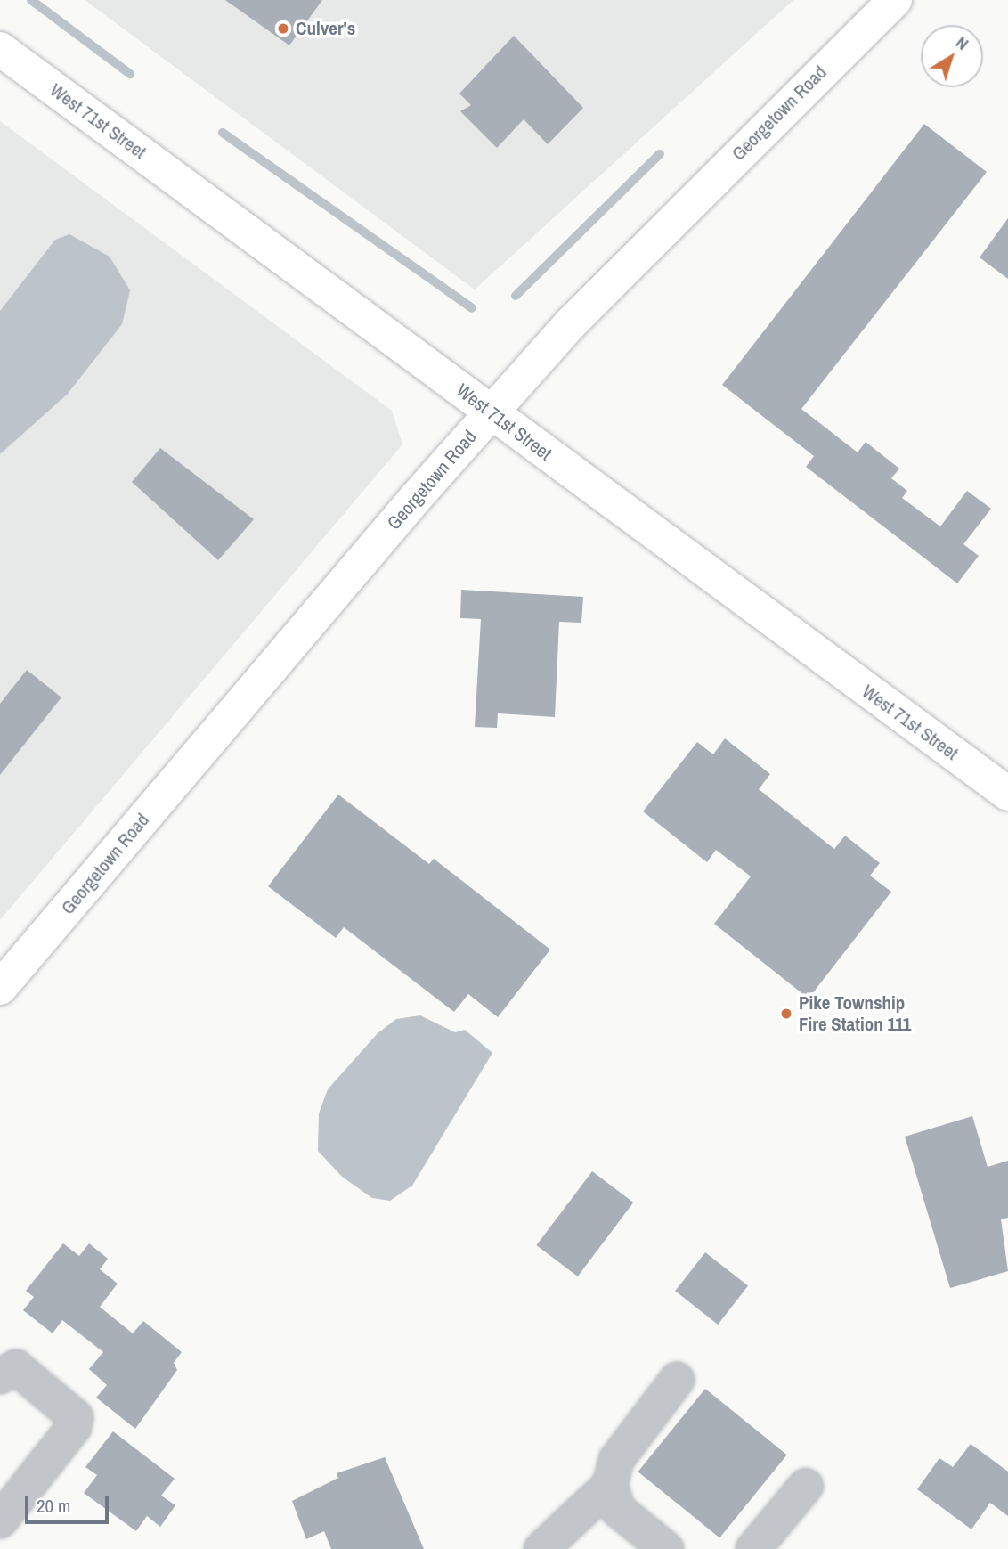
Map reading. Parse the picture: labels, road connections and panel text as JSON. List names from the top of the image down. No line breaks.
{"streets":{"main road":["Georgetown Road","West 71st Street"]},"crossings":[["Georgetown Road","West 71st Street"]],"places":["Culver's","Pike Township Fire Station 111"],"scale_bar":"20 m","north":"top right"}
